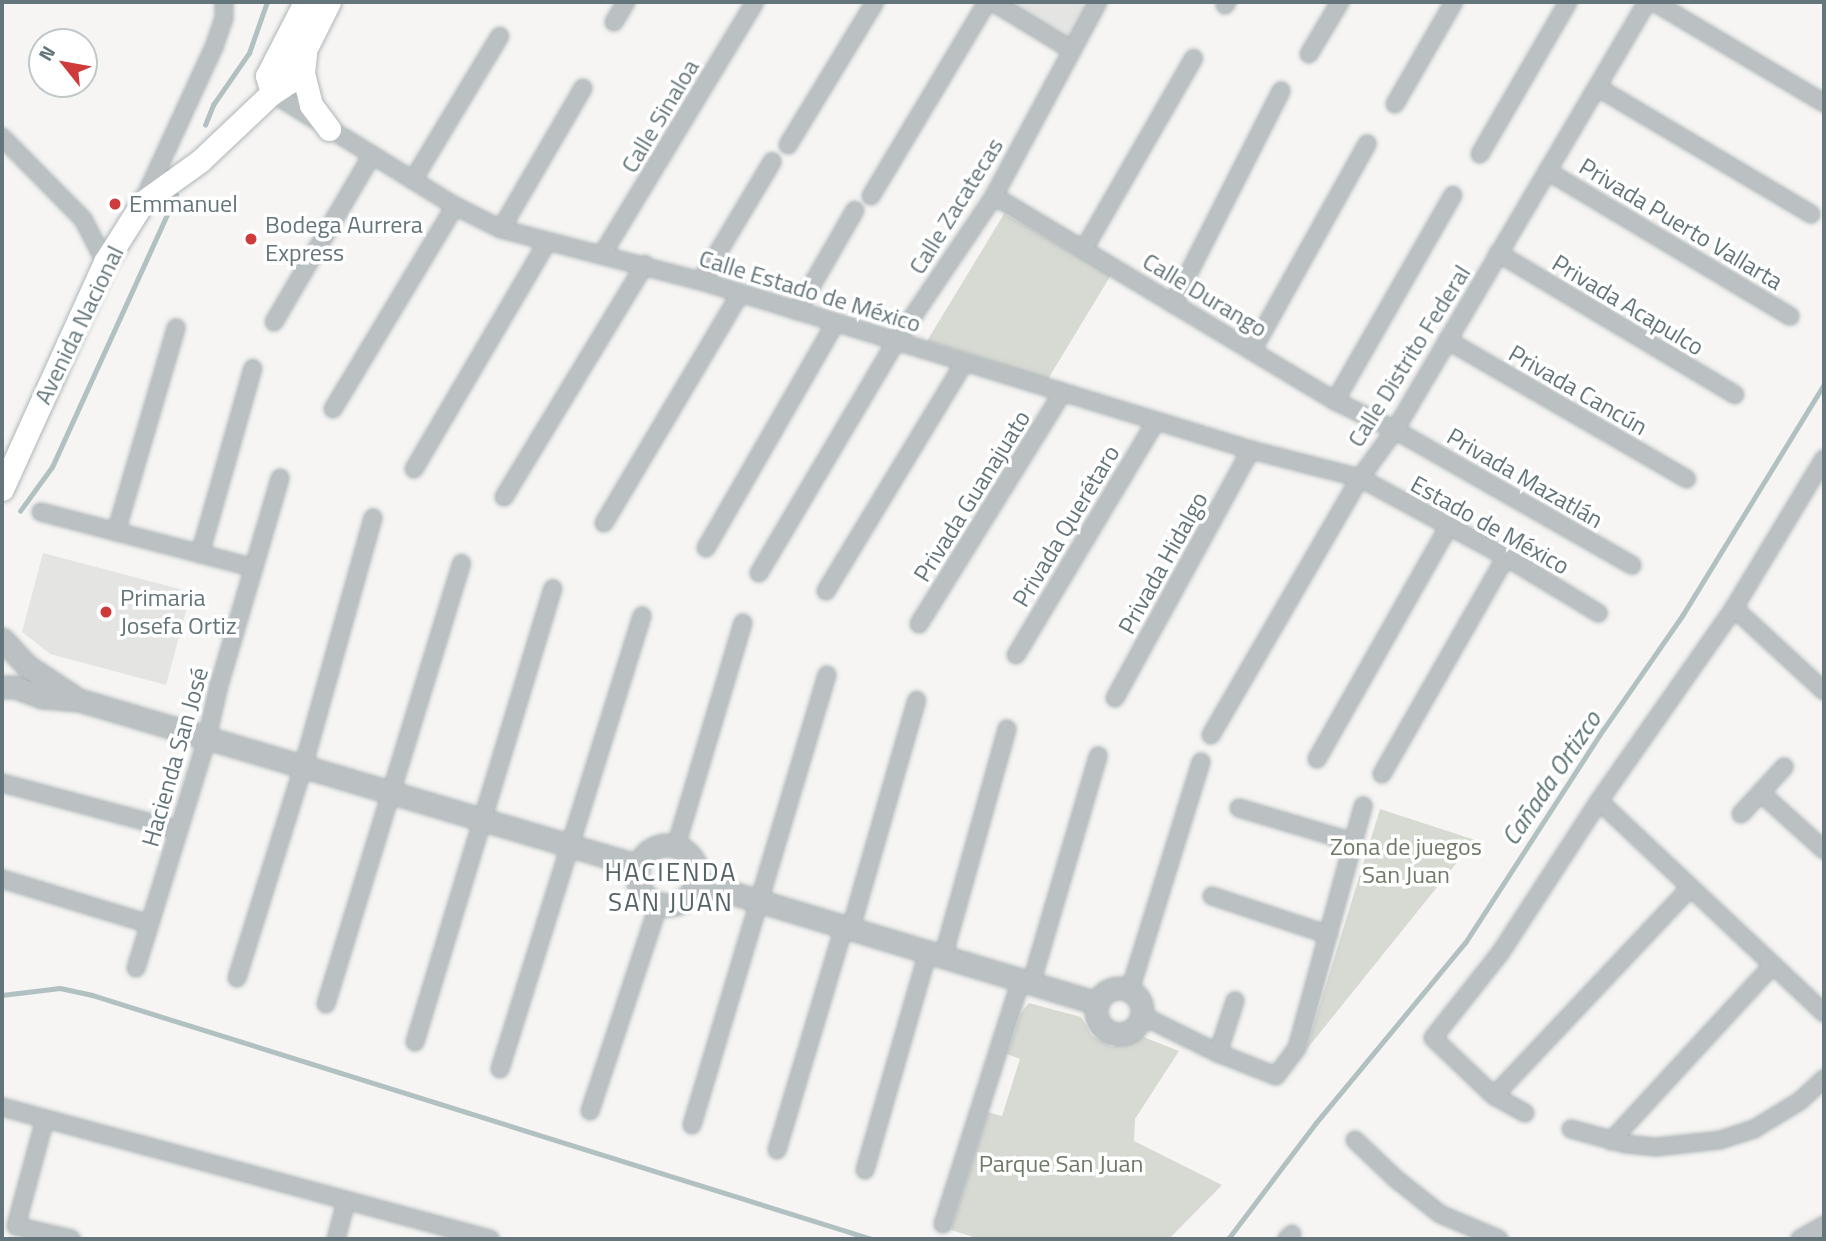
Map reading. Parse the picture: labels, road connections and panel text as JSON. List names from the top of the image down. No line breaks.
{"streets":{"main road":["Avenida Nacional"],"street":["Calle Sinaloa","Calle Zacatecas","Privada Puerto Vallarta","Calle Estado de México","Calle Durango","Privada Acapulco","Calle Distrito Federal","Privada Cancún","Privada Mazatlán","Privada Guanajuato","Estado de México","Privada Querétaro","Privada Hidalgo","Hacienda San José"]},"crossings":[["Calle Sinaloa","Calle Estado de México"],["Calle Zacatecas","Calle Estado de México"],["Calle Zacatecas","Calle Durango"],["Privada Puerto Vallarta","Calle Distrito Federal"],["Calle Estado de México","Avenida Nacional"],["Calle Estado de México","Calle Distrito Federal"],["Calle Estado de México","Privada Guanajuato"],["Calle Estado de México","Estado de México"],["Calle Estado de México","Privada Querétaro"],["Calle Estado de México","Privada Hidalgo"],["Calle Durango","Calle Distrito Federal"],["Calle Durango","Privada Mazatlán"],["Privada Acapulco","Calle Distrito Federal"],["Calle Distrito Federal","Privada Cancún"],["Calle Distrito Federal","Privada Mazatlán"],["Calle Distrito Federal","Estado de México"]],"districts":["HACIENDA SAN JUAN"],"water":["Cañada Ortizco"],"parks":["Zona de juegos San Juan","Parque San Juan"],"places":["Emmanuel","Bodega Aurrera Express","Primaria Josefa Ortiz"],"north":"top left"}
